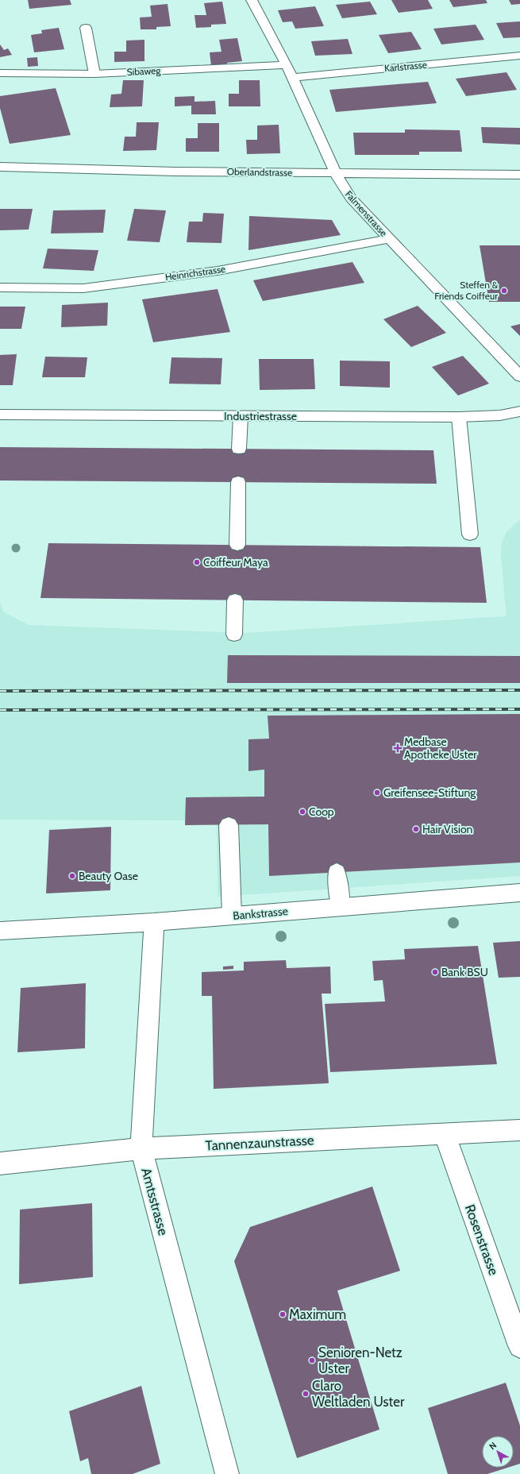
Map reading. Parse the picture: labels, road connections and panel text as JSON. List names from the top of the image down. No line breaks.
{"streets":{"street":["Karlstrasse","Sibaweg","Oberlandstrasse","Falmenstrasse","Heinrichstrasse","Industriestrasse","Bankstrasse","Tannenzaunstrasse","Amtsstrasse","Rosenstrasse"]},"crossings":[["Karlstrasse","Falmenstrasse"],["Sibaweg","Falmenstrasse"],["Oberlandstrasse","Falmenstrasse"],["Falmenstrasse","Heinrichstrasse"],["Bankstrasse","Amtsstrasse"],["Tannenzaunstrasse","Amtsstrasse"],["Tannenzaunstrasse","Rosenstrasse"]],"places":{"other":["Steffen & Friends Coiffeur","Coiffeur Maya","Greifensee-Stiftung","Coop","Hair Vision","Beauty Oase","Bank BSU","Maximum","Senioren-Netz Uster","Claro Weltladen Uster"],"health":["Medbase Apotheke Uster"]},"north":"top left"}
